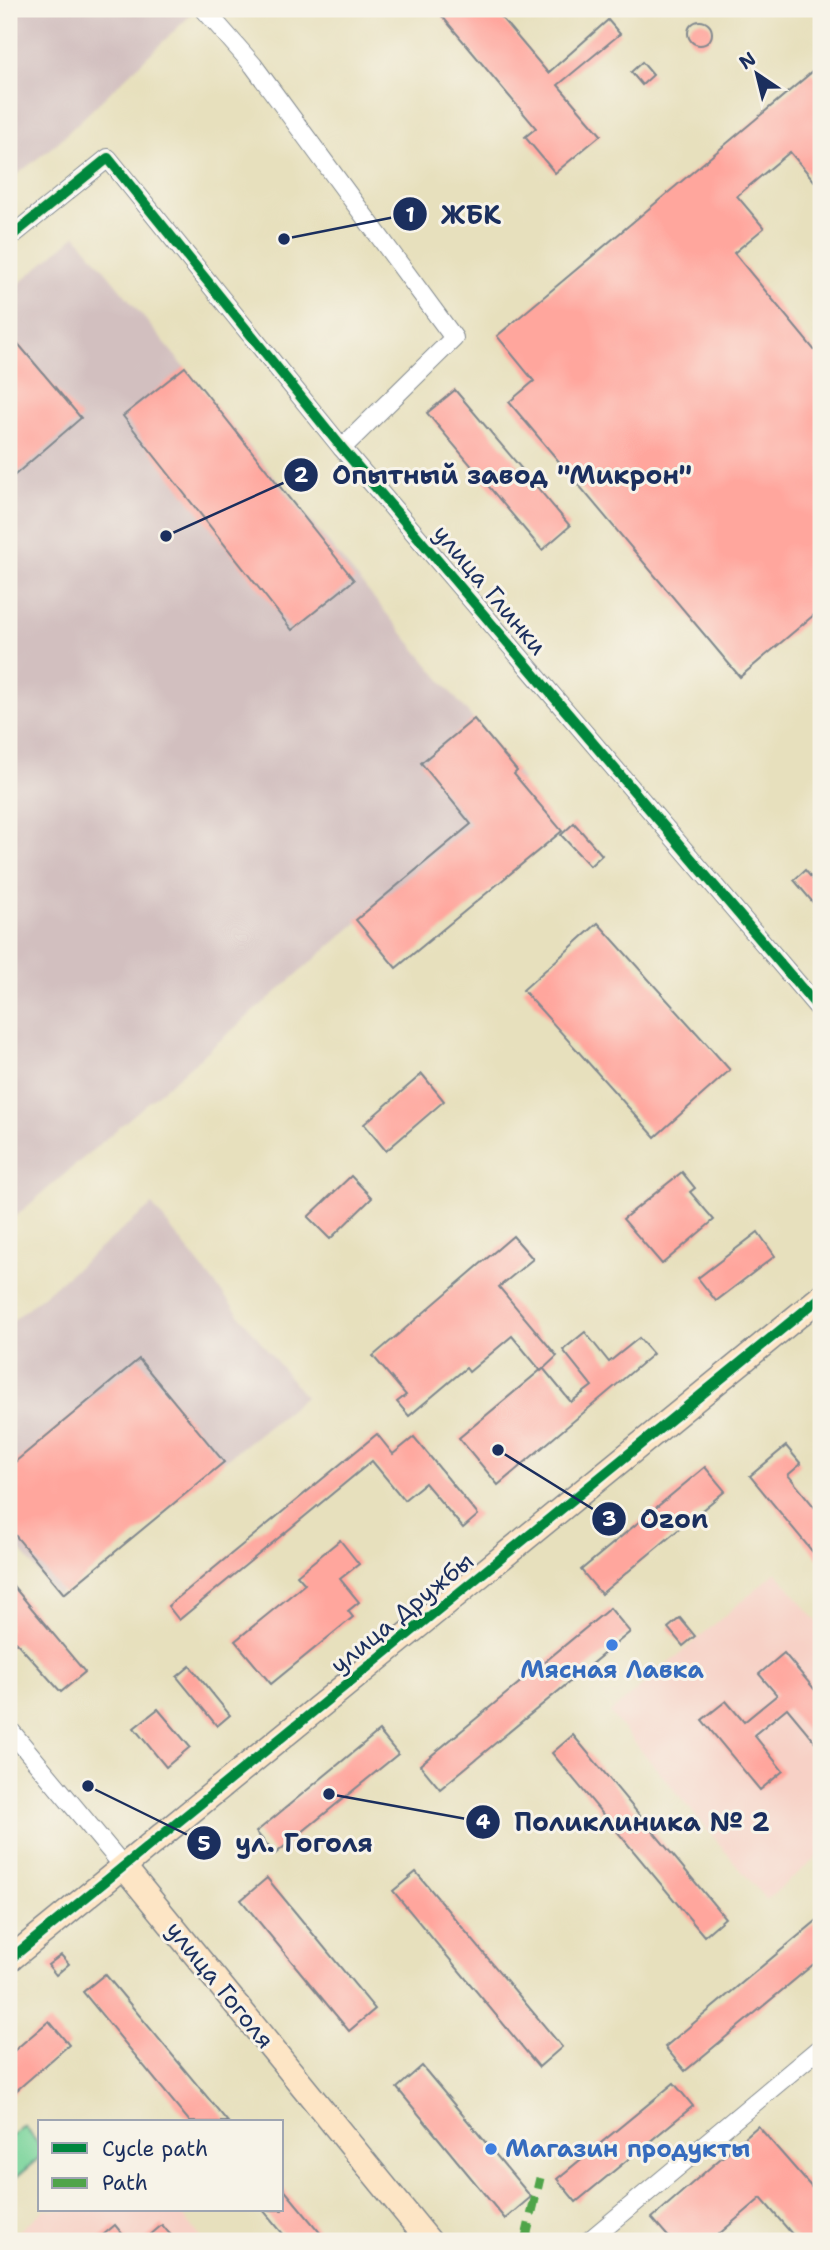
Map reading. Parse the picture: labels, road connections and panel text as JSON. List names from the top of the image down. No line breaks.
{"streets":{"street":["улица Глинки","улица Дружбы","улица Гоголя"]},"crossings":[["улица Дружбы","улица Гоголя"]],"places":["ЖБК","Опытный завод \"Микрон\"","Ozon","Мясная Лавка","ул. Гоголя","Поликлиника № 2","Магазин продукты"],"legend":["Cycle path","Path"],"north":"top left"}
